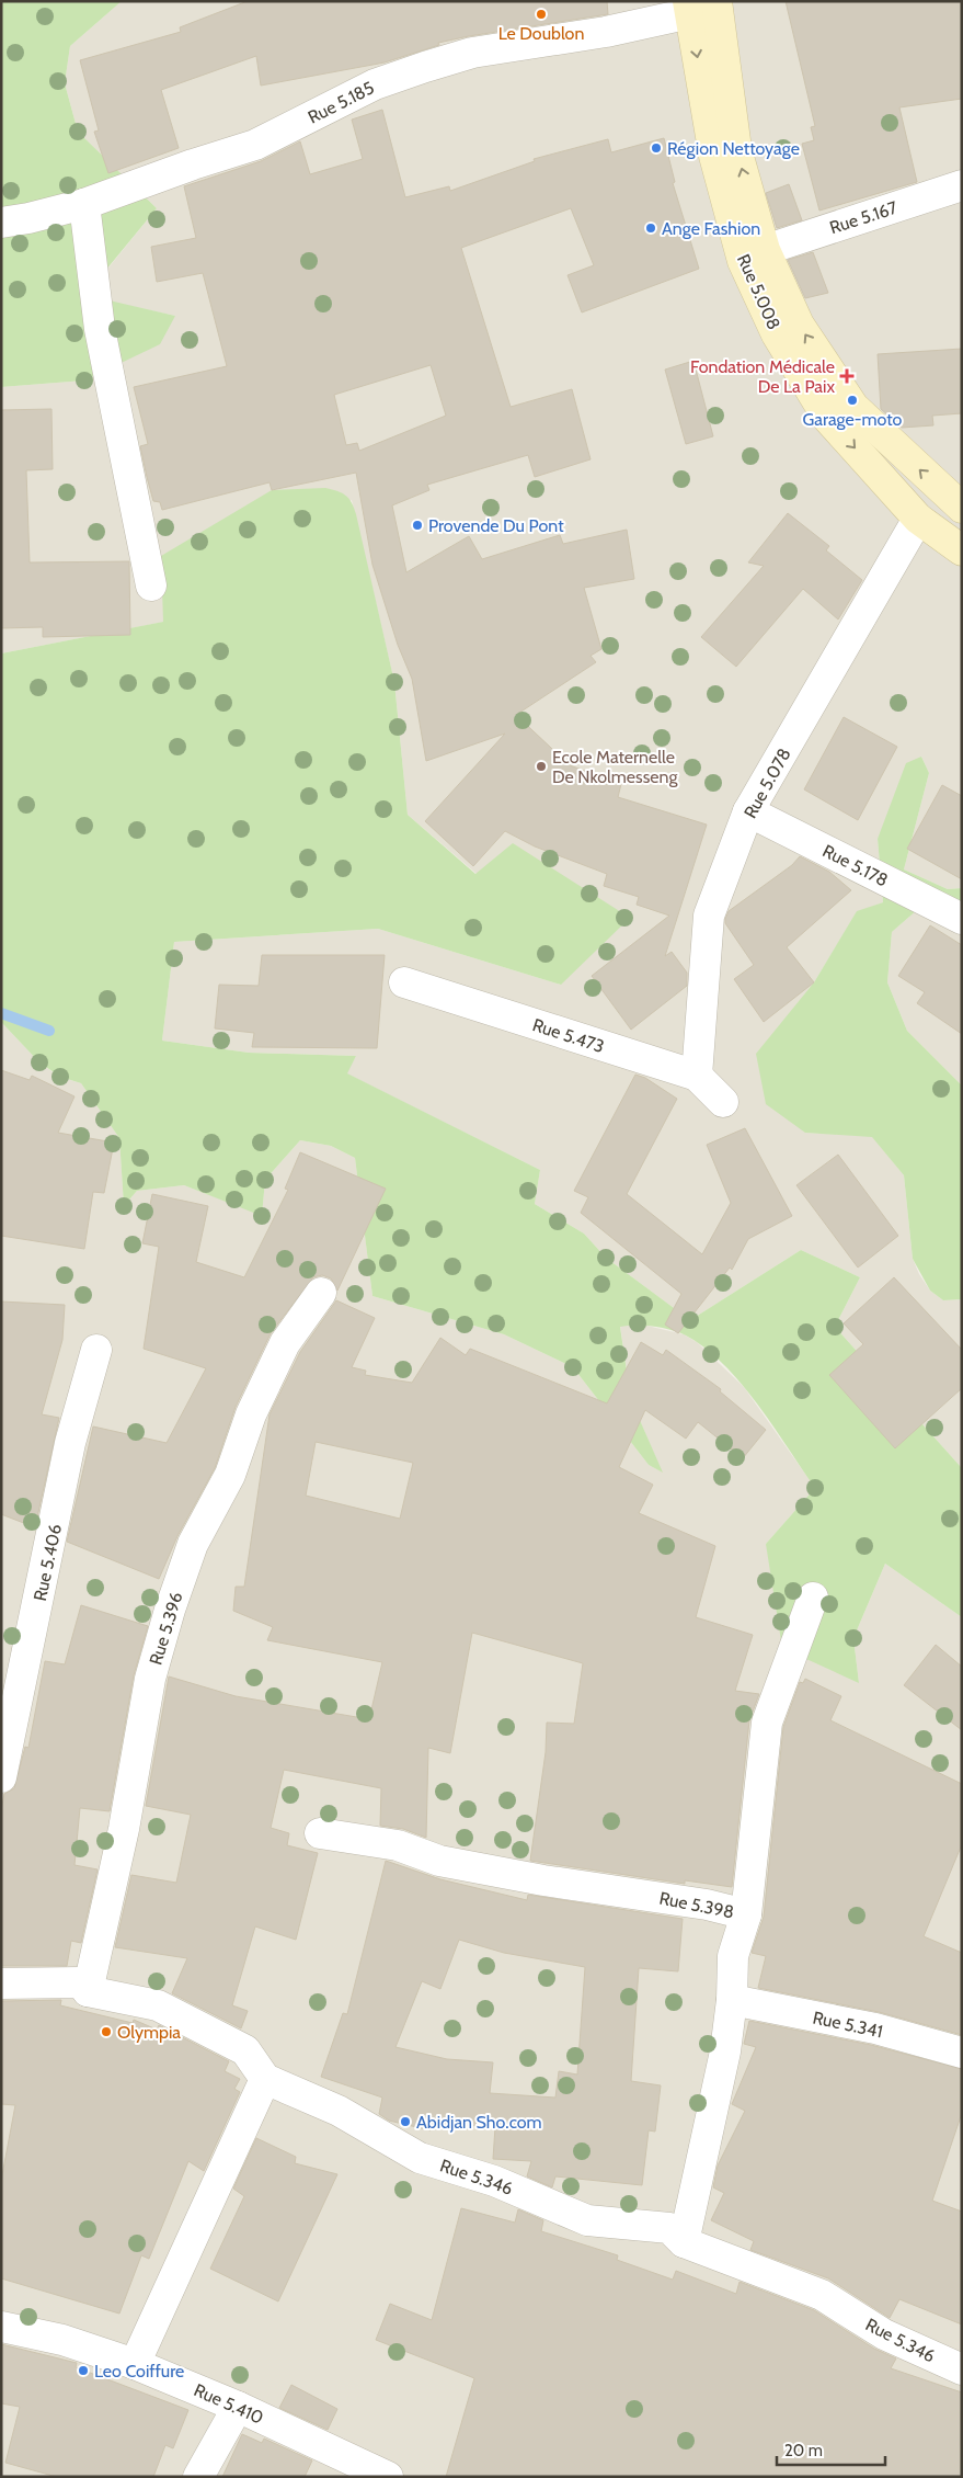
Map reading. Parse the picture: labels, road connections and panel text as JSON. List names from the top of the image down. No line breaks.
{"streets":{"main road":["Rue 5.008"],"street":["Rue 5.185","Rue 5.167","Rue 5.078","Rue 5.178","Rue 5.473","Rue 5.406","Rue 5.396","Rue 5.398","Rue 5.341","Rue 5.346","Rue 5.410"]},"crossings":[["Rue 5.185","Rue 5.008"],["Rue 5.167","Rue 5.008"],["Rue 5.008","Rue 5.078"],["Rue 5.078","Rue 5.178"],["Rue 5.078","Rue 5.473"],["Rue 5.398","Rue 5.341"],["Rue 5.398","Rue 5.346"]],"places":{"other":["Le Doublon","Région Nettoyage","Ange Fashion","Garage-moto","Provende Du Pont","Ecole Maternelle De Nkolmesseng","Olympia","Abidjan Sho.com","Leo Coiffure"],"health":["Fondation Médicale De La Paix"]},"scale_bar":"20 m"}
